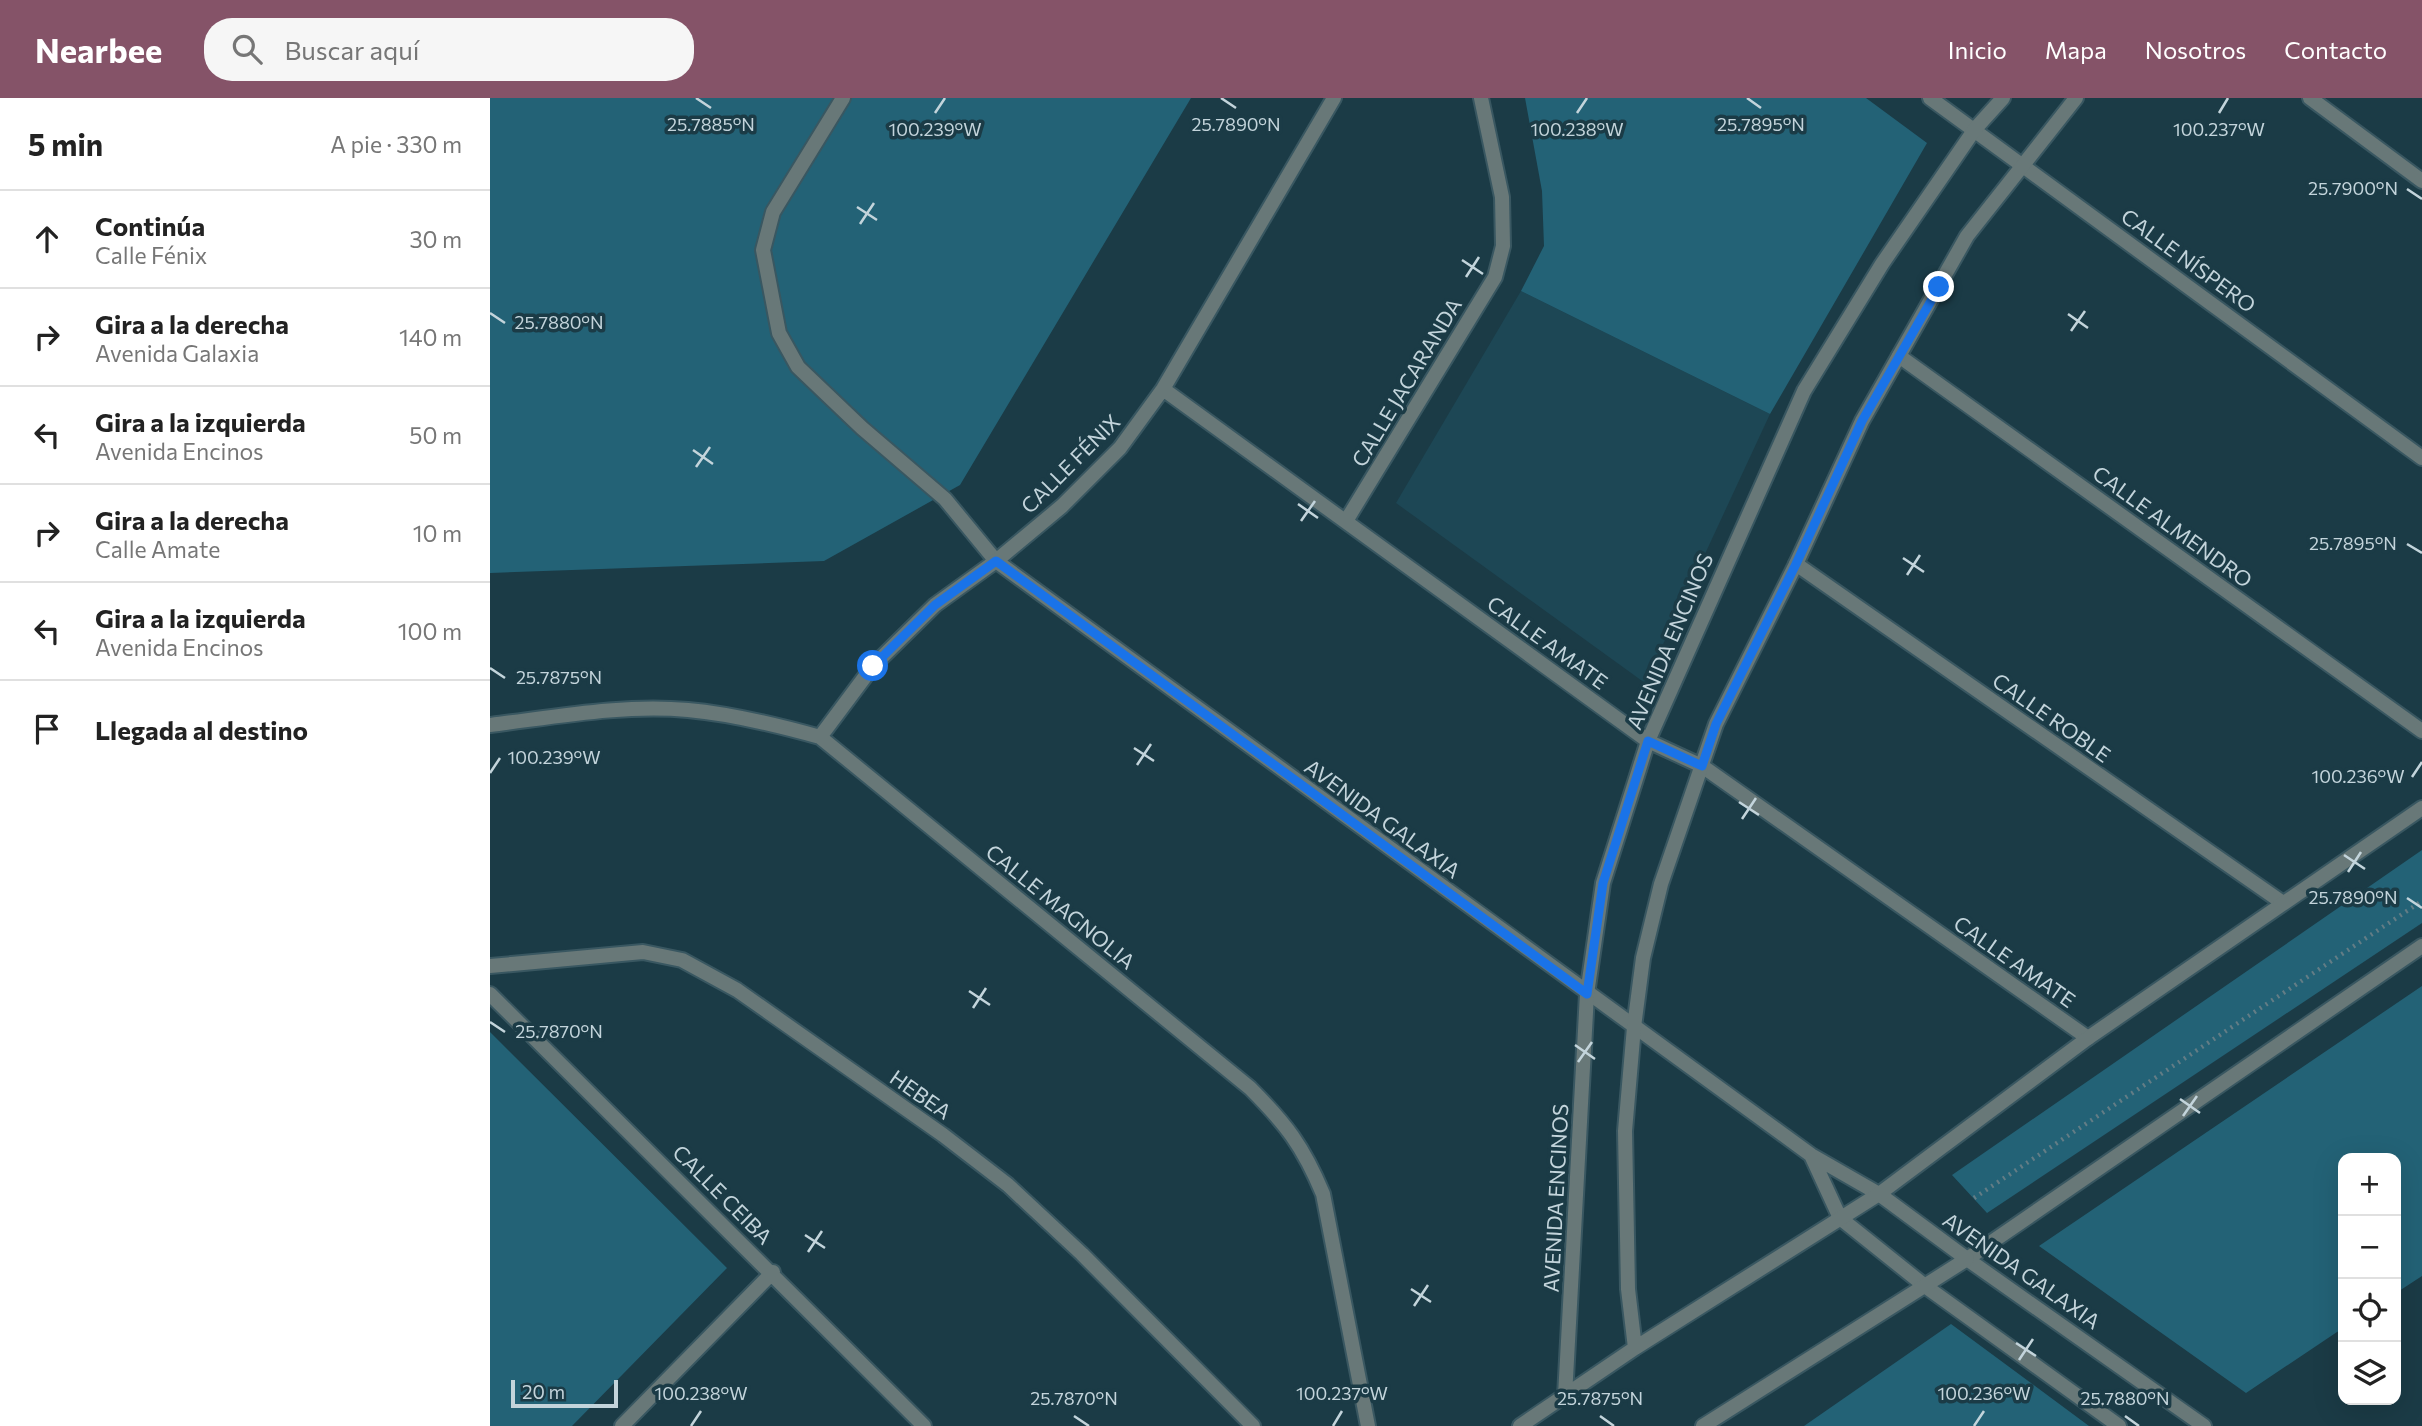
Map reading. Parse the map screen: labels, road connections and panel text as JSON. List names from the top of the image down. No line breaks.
{"streets":{"street":["CALLE NÍSPERO","CALLE JACARANDA","CALLE FÉNIX","CALLE ALMENDRO","AVENIDA ENCINOS","CALLE AMATE","CALLE ROBLE","AVENIDA GALAXIA","CALLE MAGNOLIA","HEBEA","CALLE CEIBA"]},"crossings":[["CALLE NÍSPERO","AVENIDA ENCINOS"],["CALLE JACARANDA","CALLE AMATE"],["CALLE FÉNIX","CALLE AMATE"],["CALLE FÉNIX","AVENIDA GALAXIA"],["CALLE FÉNIX","CALLE MAGNOLIA"],["AVENIDA ENCINOS","CALLE AMATE"],["AVENIDA ENCINOS","AVENIDA GALAXIA"]],"scale_bar":"20 m","page":{"header":"Nearbee","search":"Buscar aquí","nav":["Inicio","Mapa","Nosotros","Contacto"],"heading":["5 min","A pie · 330 m"],"list":[["Continúa","Calle Fénix","30 m"],["Gira a la derecha","Avenida Galaxia","140 m"],["Gira a la izquierda","Avenida Encinos","50 m"],["Gira a la derecha","Calle Amate","10 m"],["Gira a la izquierda","Avenida Encinos","100 m"],"Llegada al destino"],"map_buttons":["+","−"],"scale":"20 m"},"coordinates":["25.7885°N","25.7890°N","25.7895°N","100.239°W","100.238°W","100.237°W","25.7900°N","25.7880°N","25.7875°N","100.236°W","25.7870°N"]}
